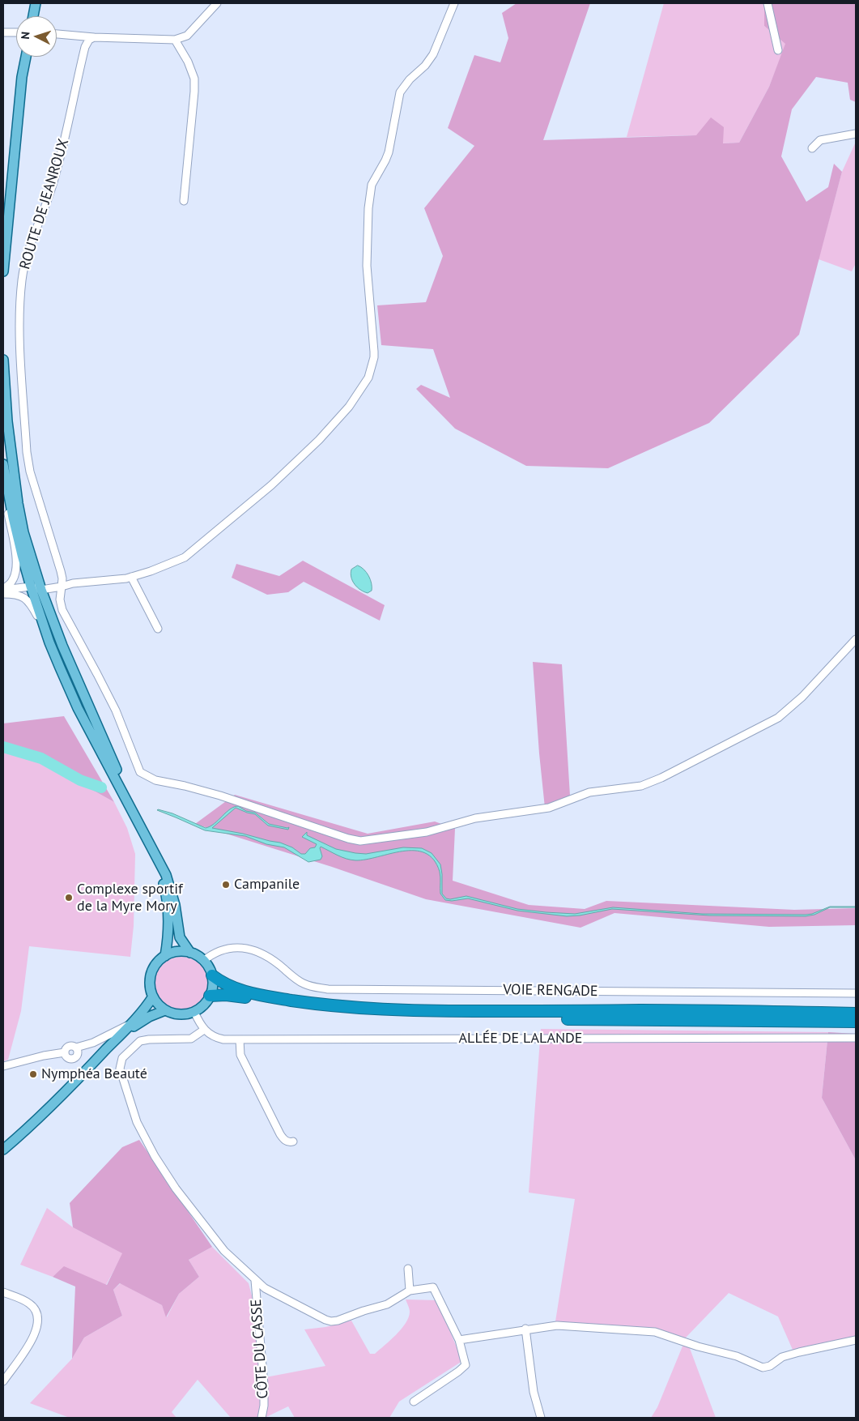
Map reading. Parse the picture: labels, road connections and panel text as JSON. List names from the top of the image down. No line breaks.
{"streets":{"street":["ROUTE DE JEANROUX","VOIE RENGADE","ALLÉE DE LALANDE","CÔTE DU CASSE"]},"places":["Campanile","Complexe sportif de la Myre Mory","Nymphéa Beauté"],"north":"left"}
